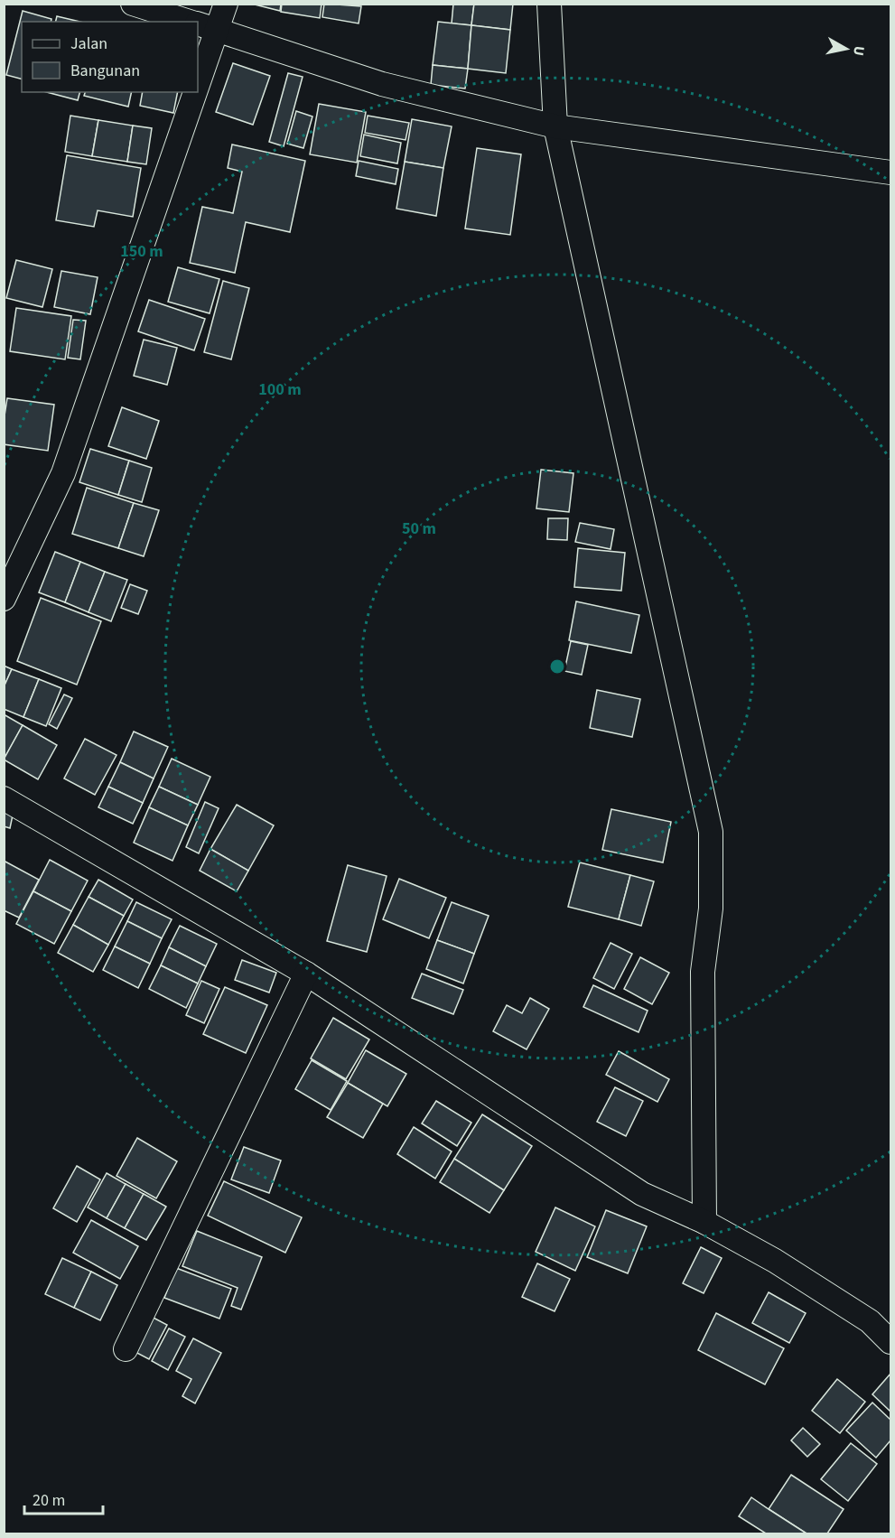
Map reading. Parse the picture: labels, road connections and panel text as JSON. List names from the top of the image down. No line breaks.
{"legend":["Jalan","Bangunan"],"scale_bar":"20 m","north":"right","rings":["150 m","100 m","50 m"]}
